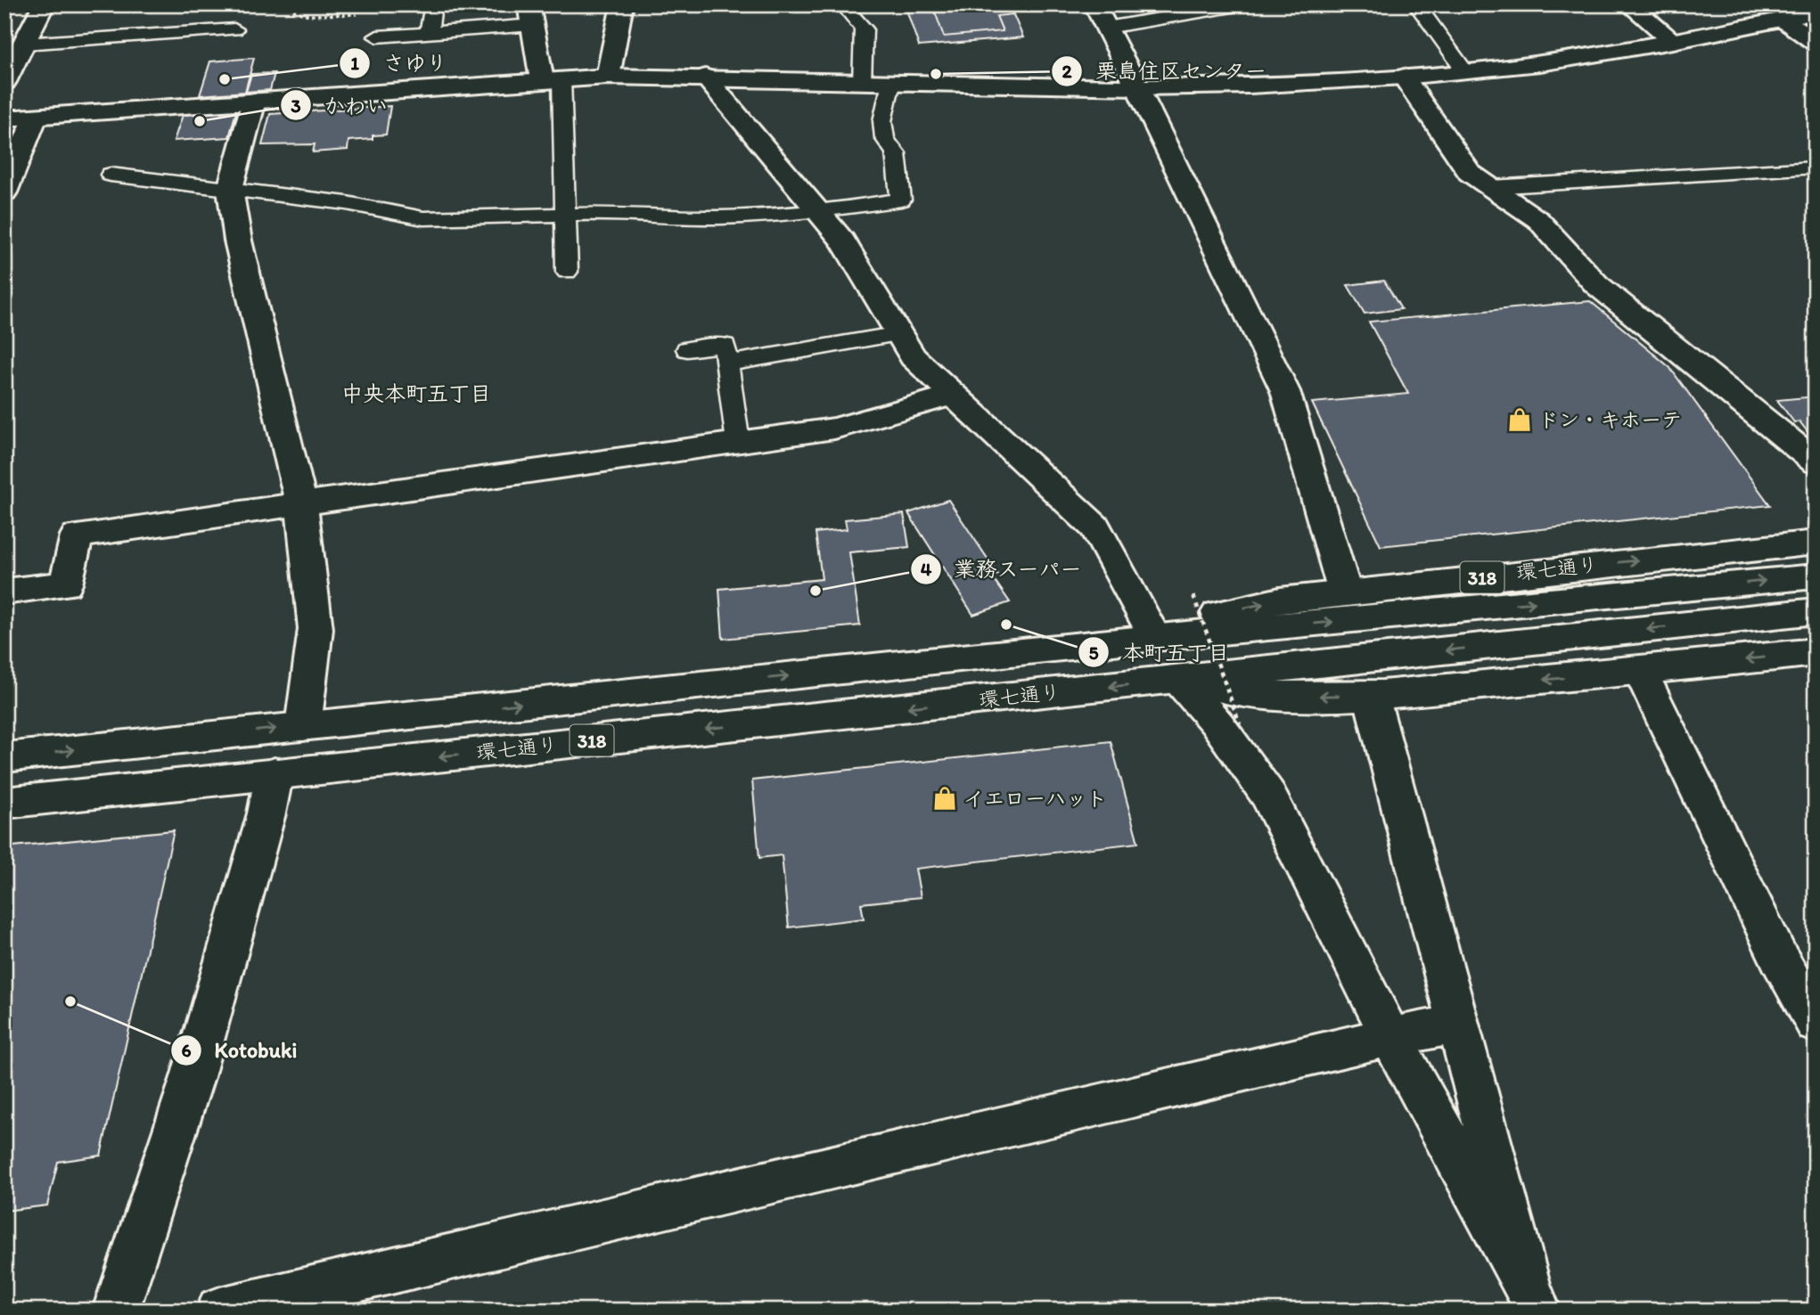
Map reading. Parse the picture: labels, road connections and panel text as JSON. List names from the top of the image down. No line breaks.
{"streets":{"street":["環七通り","318"]},"districts":["中央本町五丁目"],"places":{"other":["栗島住区センター","さゆり","かわい","業務スーパー","本町五丁目","Kotobuki"],"shop":["ドン・キホーテ","イエローハット"]}}
